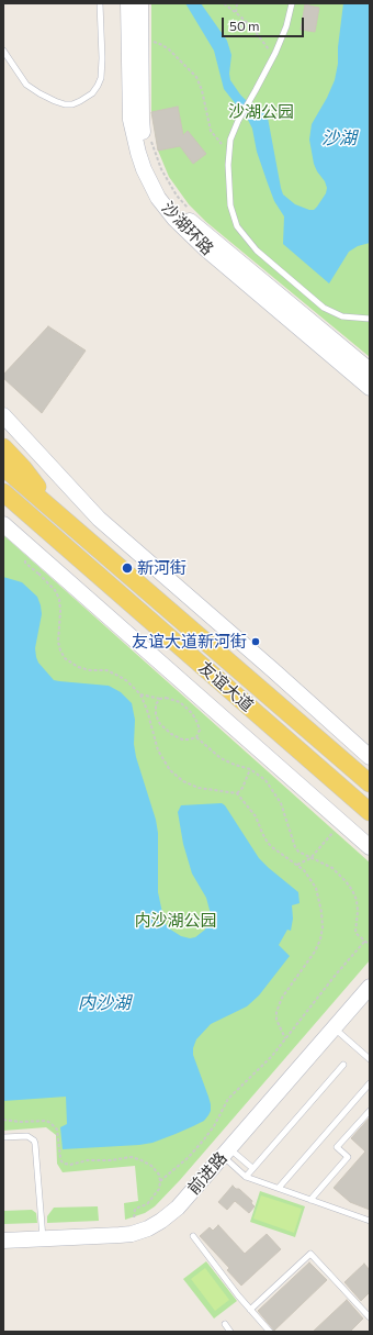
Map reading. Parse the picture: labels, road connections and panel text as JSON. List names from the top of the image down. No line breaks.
{"streets":{"main road":["友谊大道"],"street":["沙湖环路","前进路"]},"water":["沙湖","内沙湖"],"parks":["沙湖公园","内沙湖公园"],"places":["新河街","友谊大道新河街"],"scale_bar":"50 m"}
